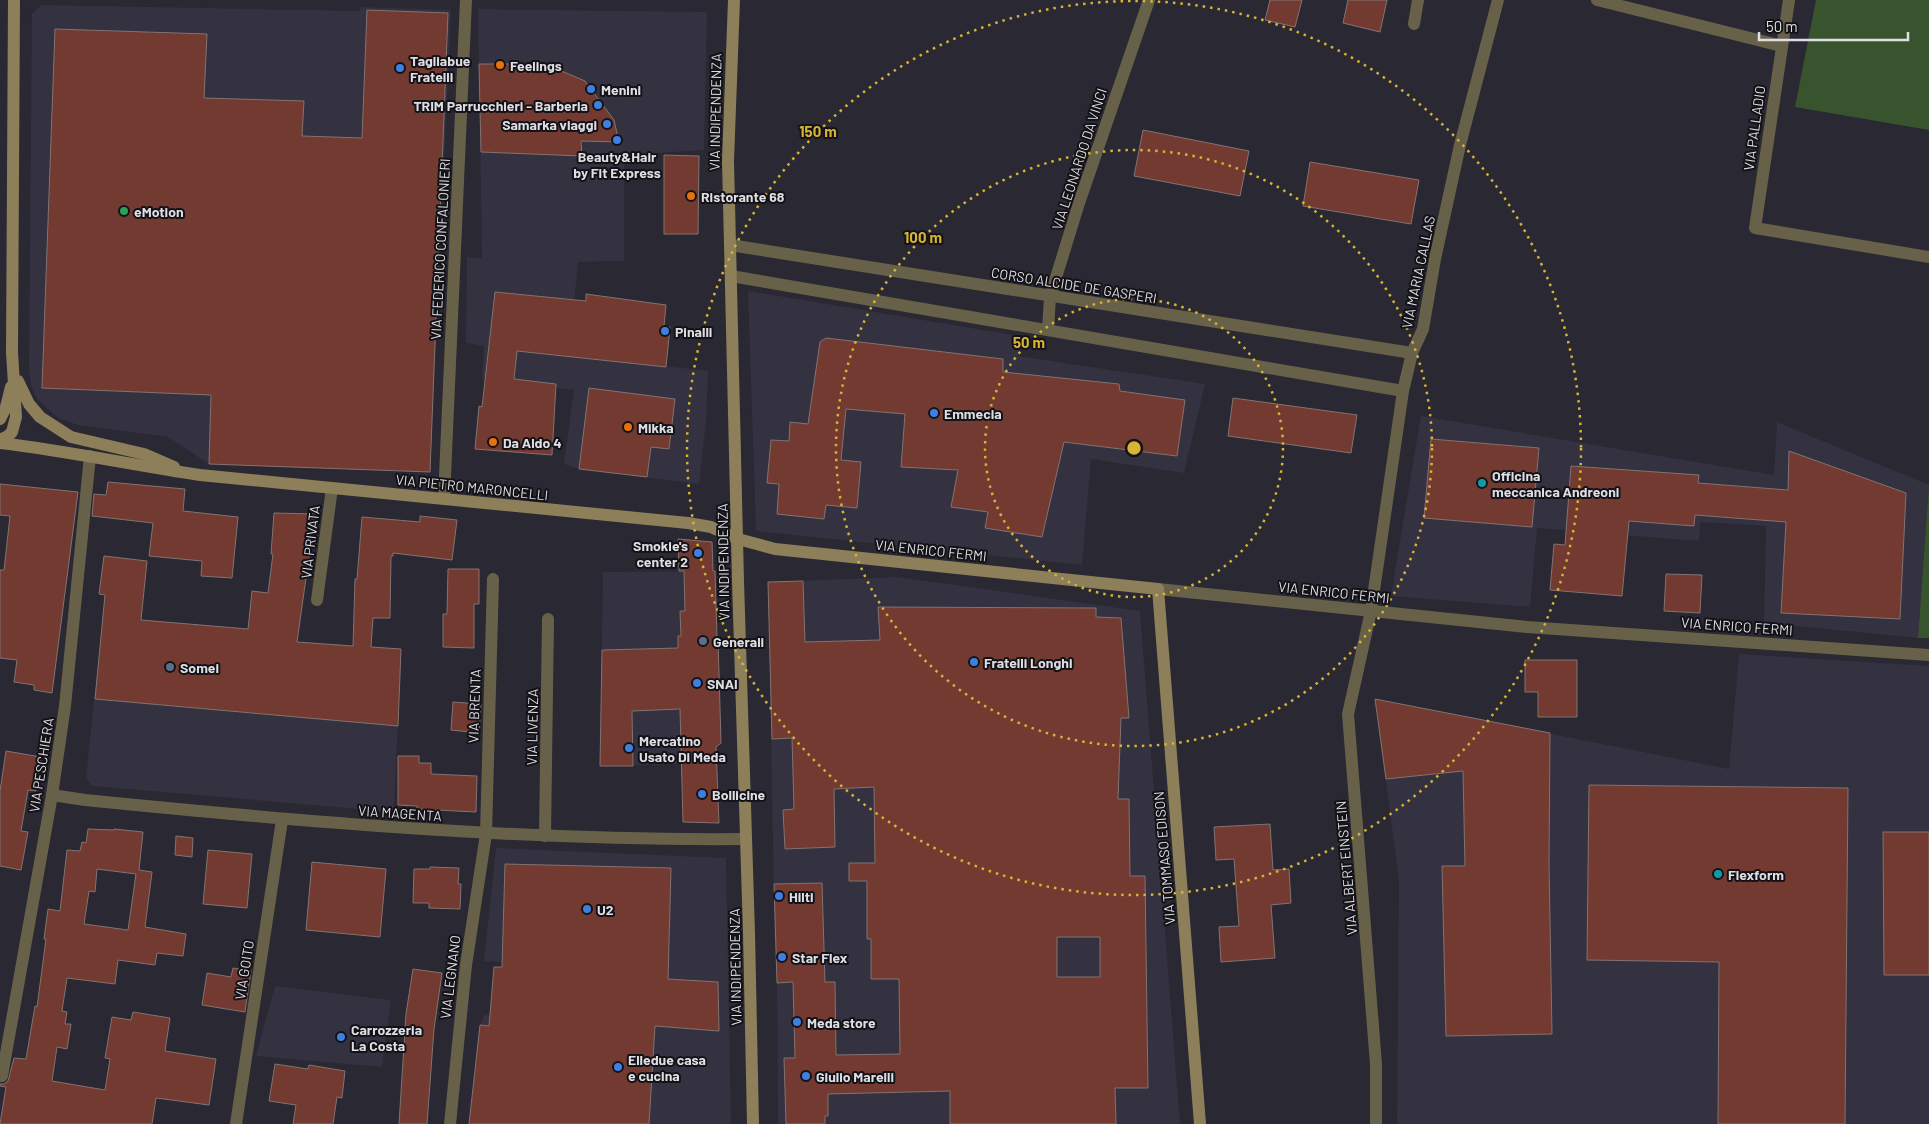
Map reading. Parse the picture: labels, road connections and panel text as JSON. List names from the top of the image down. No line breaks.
{"streets":{"street":["VIA INDIPENDENZA","VIA PALLADIO","VIA LEONARDO DA VINCI","VIA FEDERICO CONFALONIERI","VIA MARIA CALLAS","CORSO ALCIDE DE GASPERI","VIA PIETRO MARONCELLI","VIA PRIVATA","VIA ENRICO FERMI","VIA BRENTA","VIA LIVENZA","VIA PESCHIERA","VIA MAGENTA","VIA TOMMASO EDISON","VIA ALBERT EINSTEIN","VIA GOITO","VIA LEGNANO"]},"crossings":[["VIA INDIPENDENZA","CORSO ALCIDE DE GASPERI"],["VIA INDIPENDENZA","VIA PIETRO MARONCELLI"],["VIA INDIPENDENZA","VIA ENRICO FERMI"],["VIA INDIPENDENZA","VIA MAGENTA"],["VIA LEONARDO DA VINCI","CORSO ALCIDE DE GASPERI"],["VIA FEDERICO CONFALONIERI","VIA PIETRO MARONCELLI"],["VIA MARIA CALLAS","CORSO ALCIDE DE GASPERI"],["VIA MARIA CALLAS","VIA ENRICO FERMI"],["VIA MARIA CALLAS","VIA ALBERT EINSTEIN"],["VIA PIETRO MARONCELLI","VIA PRIVATA"],["VIA PIETRO MARONCELLI","VIA ENRICO FERMI"],["VIA PIETRO MARONCELLI","VIA PESCHIERA"],["VIA ENRICO FERMI","VIA TOMMASO EDISON"],["VIA ENRICO FERMI","VIA ALBERT EINSTEIN"],["VIA BRENTA","VIA MAGENTA"],["VIA BRENTA","VIA LEGNANO"],["VIA LIVENZA","VIA MAGENTA"],["VIA PESCHIERA","VIA MAGENTA"],["VIA MAGENTA","VIA GOITO"],["VIA MAGENTA","VIA LEGNANO"]],"places":["Feelings","Tagliabue Fratelli","Menini","TRIM Parrucchieri - Barberia","Samarka viaggi","Beauty&Hair by Fit Express","Ristorante 68","eMotion","Pinalli","Emmecia","Mikka","Da Aldo 4","Officina meccanica Andreoni","Smokie's center 2","Generali","Fratelli Longhi","Somei","SNAI","Mercatino Usato Di Meda","Bollicine","Flexform","Hilti","U2","Star Flex","Meda store","Carrozzeria La Costa","Elledue casa e cucina","Giulio Marelli"],"scale_bar":"50 m","rings":["150 m","100 m","50 m"]}
